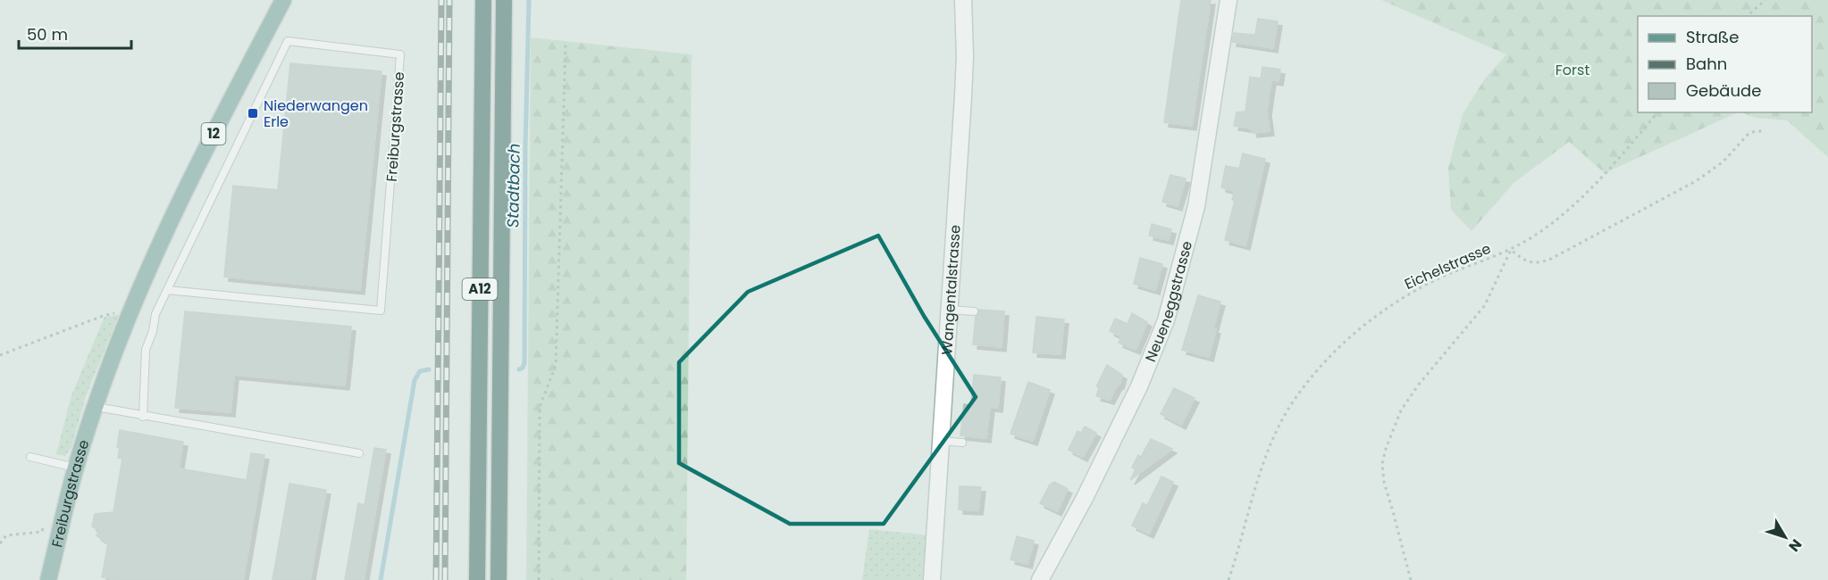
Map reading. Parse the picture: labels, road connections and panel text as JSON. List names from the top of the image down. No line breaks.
{"streets":{"highway":["A12"],"main road":["Freiburgstrasse","12"],"street":["Wangentalstrasse","Neueneggstrasse"],"path":["Eichelstrasse"]},"water":["Stadtbach"],"parks":["Forst"],"places":{"transit":["Niederwangen Erle"]},"legend":["Straße","Bahn","Gebäude"],"scale_bar":"50 m","north":"bottom right"}
